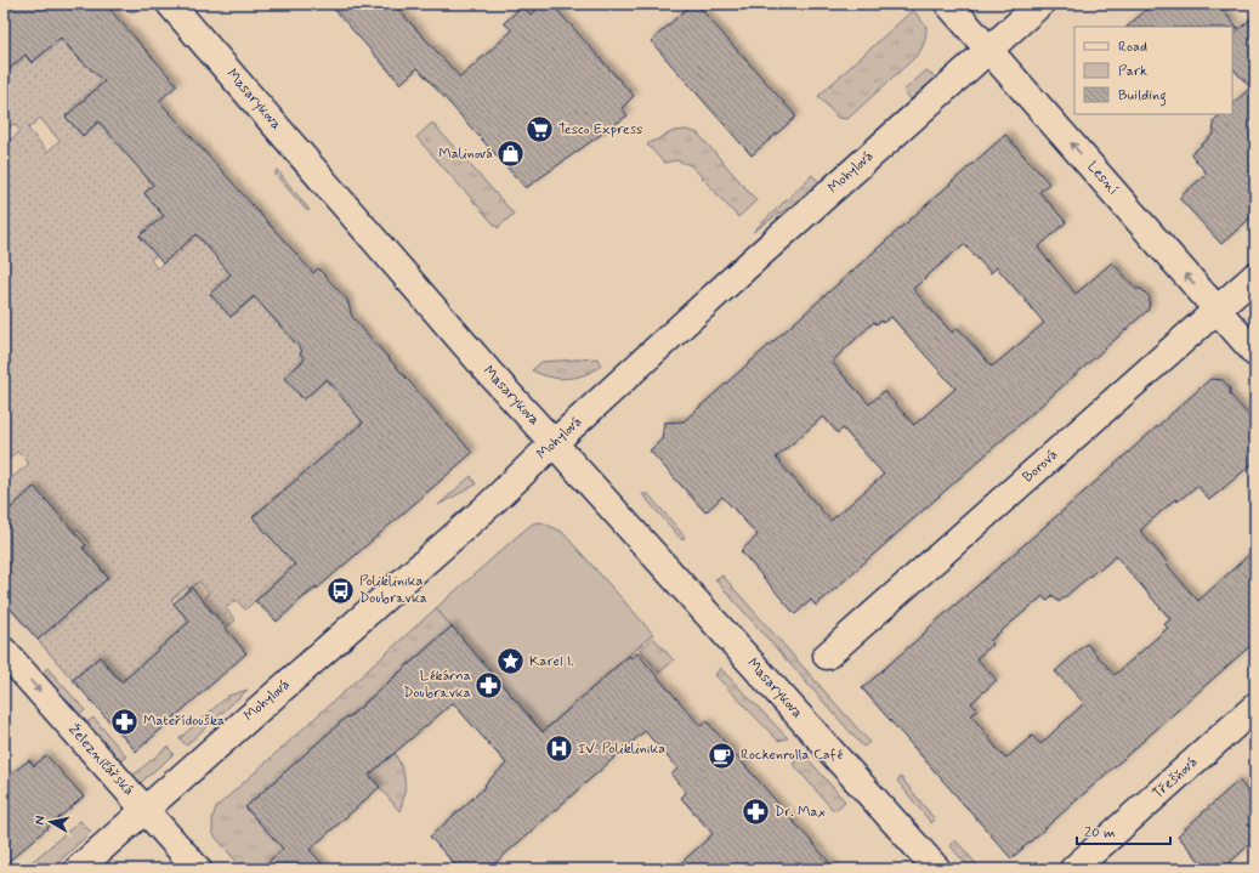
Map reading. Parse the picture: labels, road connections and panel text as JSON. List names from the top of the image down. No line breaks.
{"streets":{"street":["Masarykova","Mohylová","Lesní","Borová","Železničářská","Třešňová"]},"crossings":[["Masarykova","Mohylová"],["Mohylová","Lesní"],["Mohylová","Železničářská"],["Lesní","Borová"]],"one_way":["Lesní","Železničářská"],"places":{"supermarket":["Tesco Express"],"shop":["Malinová"],"bus stop":["Poliklinika Doubravka"],"place":["Karel I."],"pharmacy":["Lékárna Doubravka","Mateřídouška","Dr. Max"],"hospital":["IV. Poliklinika"],"cafe":["Rockenrolla Café"]},"legend":["Road","Park","Building"],"scale_bar":"20 m","north":"left"}
